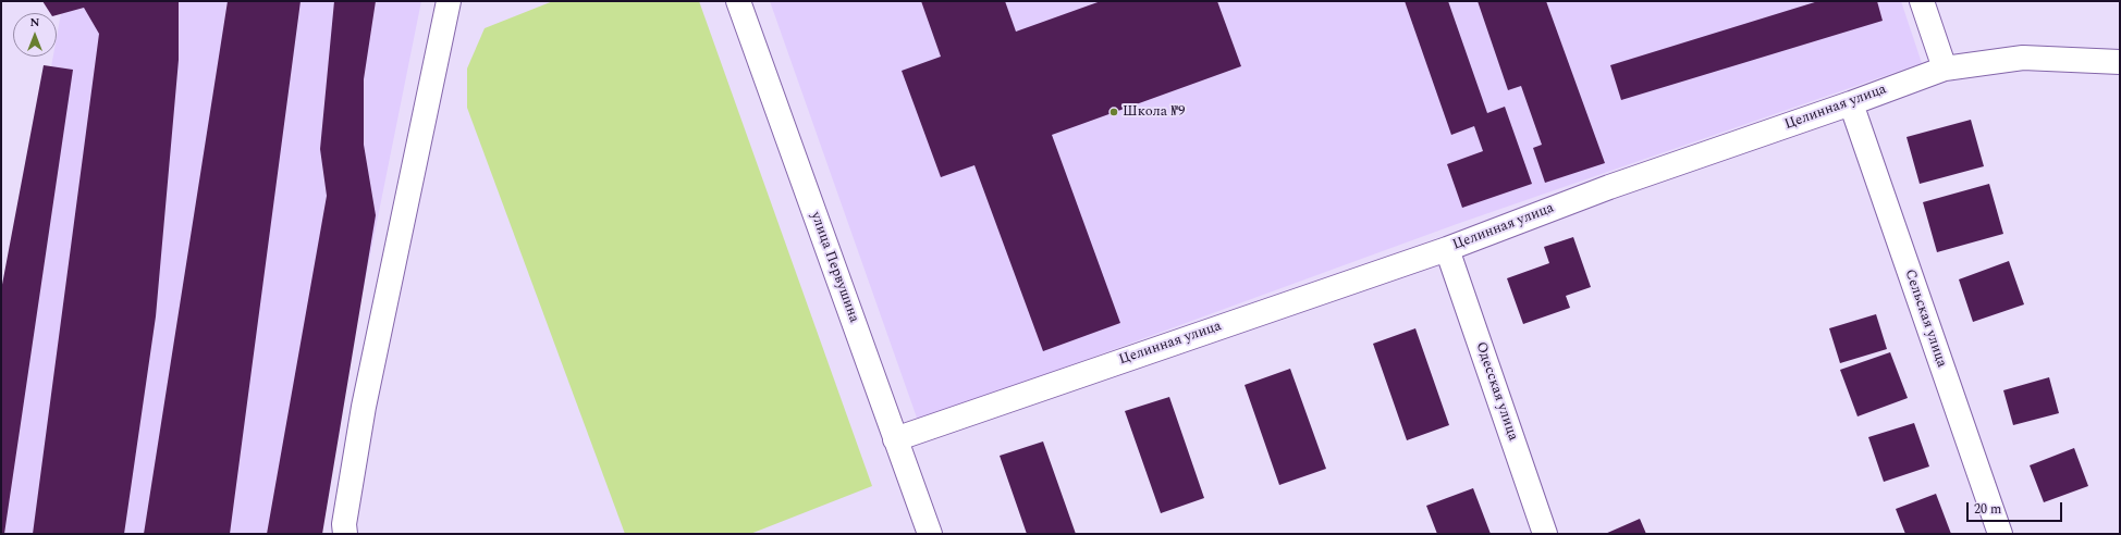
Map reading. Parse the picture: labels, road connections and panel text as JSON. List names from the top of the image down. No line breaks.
{"streets":{"street":["Целинная улица","улица Первушина","Сельская улица","Одесская улица"]},"crossings":[["Целинная улица","улица Первушина"],["Целинная улица","Сельская улица"],["Целинная улица","Одесская улица"]],"places":["Школа №9"],"scale_bar":"20 m","north":"top"}
